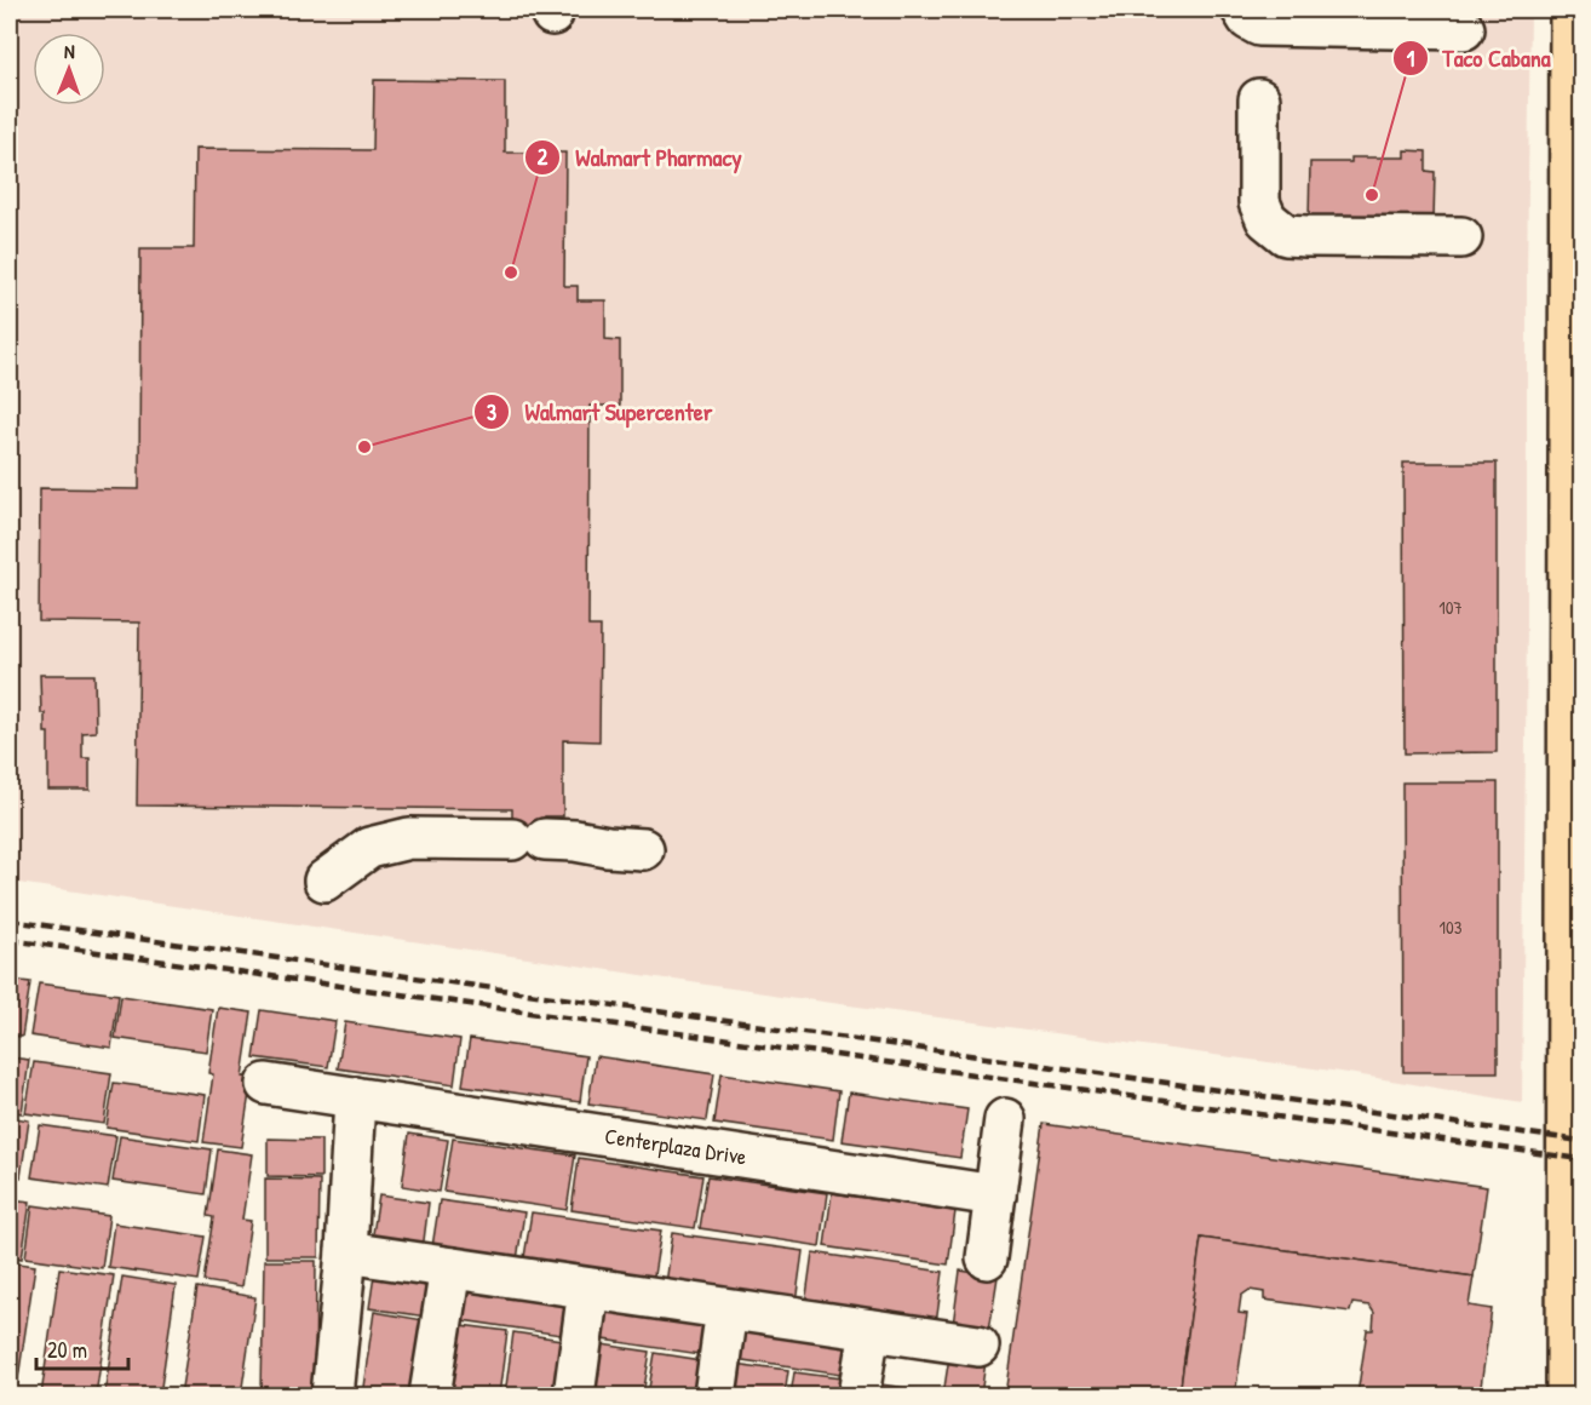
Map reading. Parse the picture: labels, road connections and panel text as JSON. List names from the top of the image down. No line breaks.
{"streets":{"street":["Centerplaza Drive"]},"places":["Taco Cabana","Walmart Pharmacy","Walmart Supercenter"],"house_numbers":["107","103"],"scale_bar":"20 m","north":"top"}
